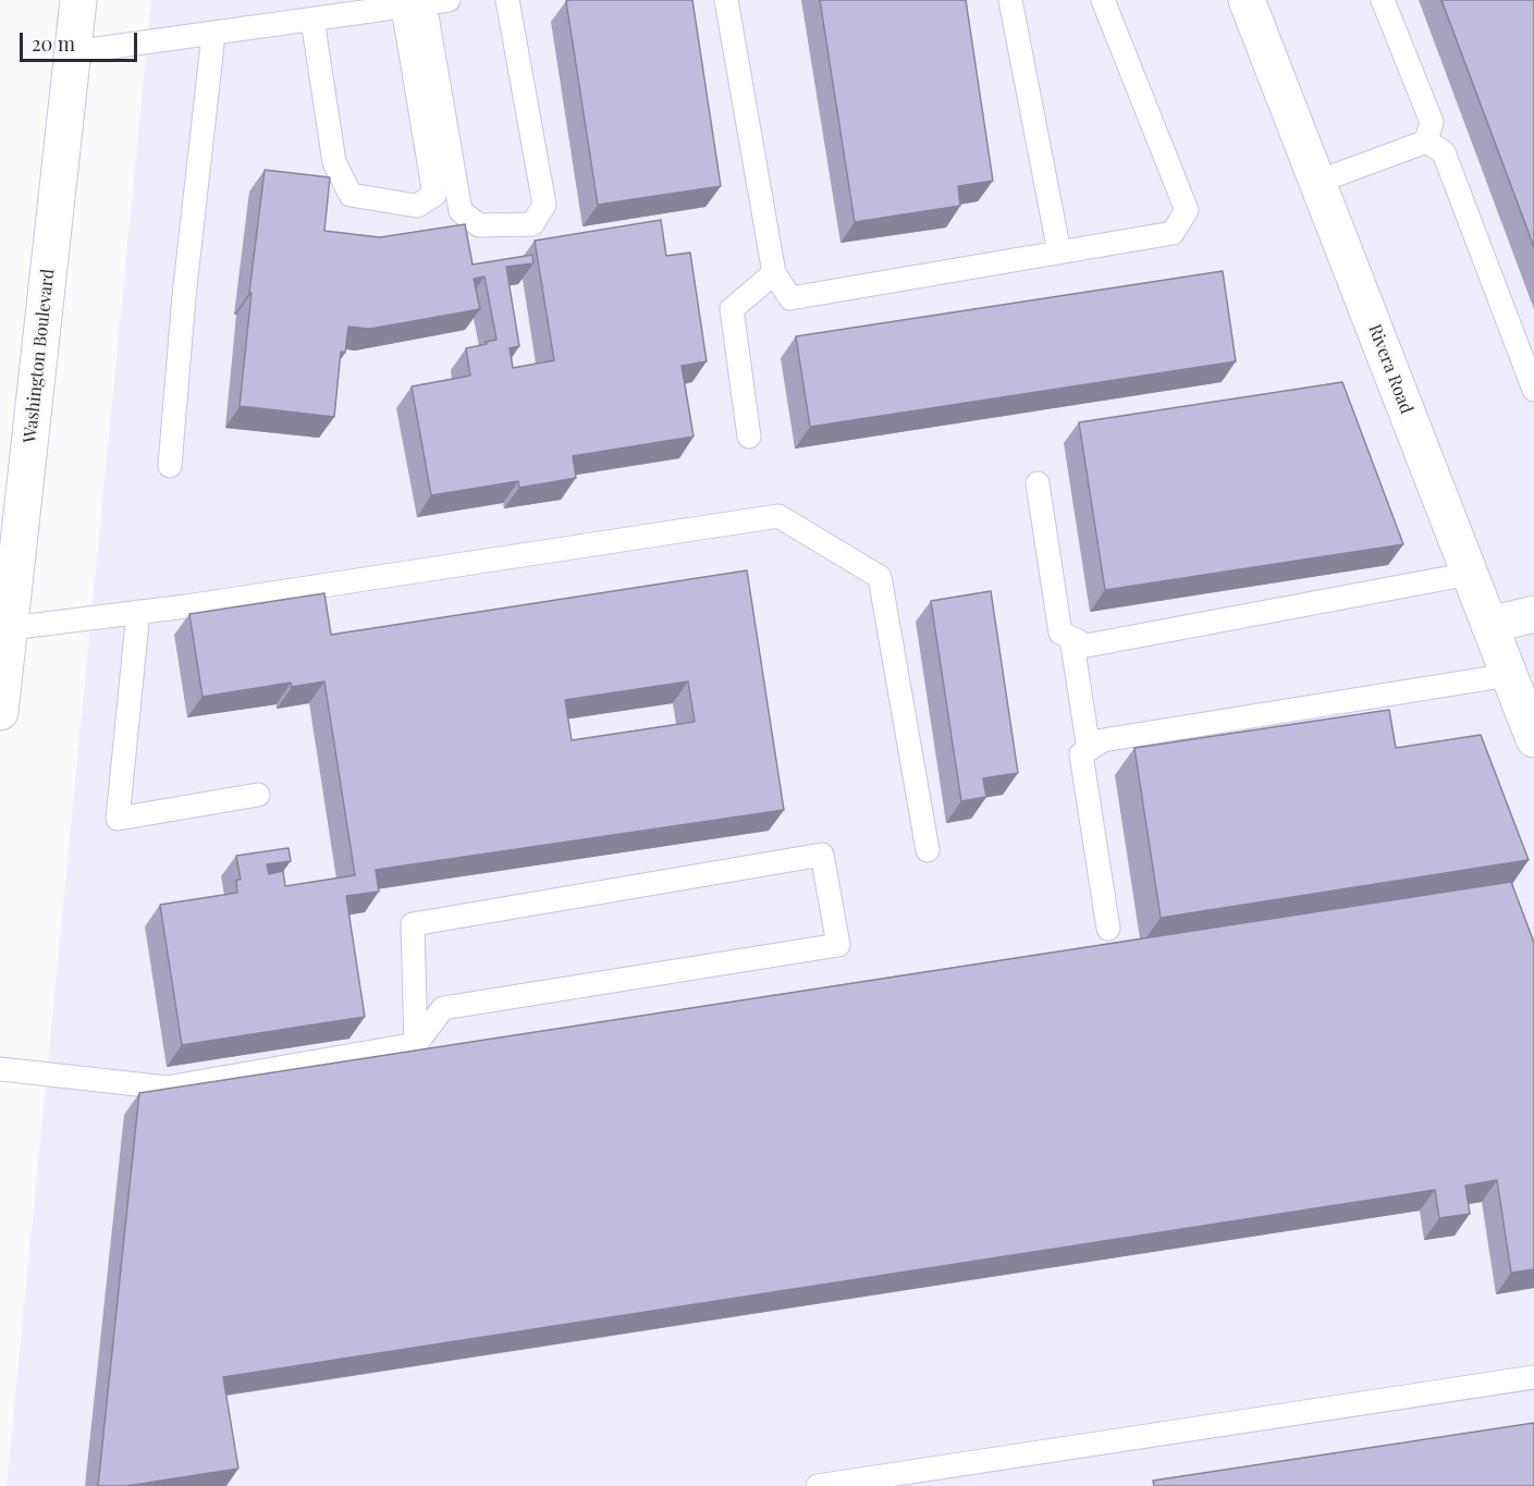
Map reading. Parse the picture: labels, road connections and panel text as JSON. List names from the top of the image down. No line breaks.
{"streets":{"street":["Washington Boulevard","Rivera Road"]},"scale_bar":"20 m"}
